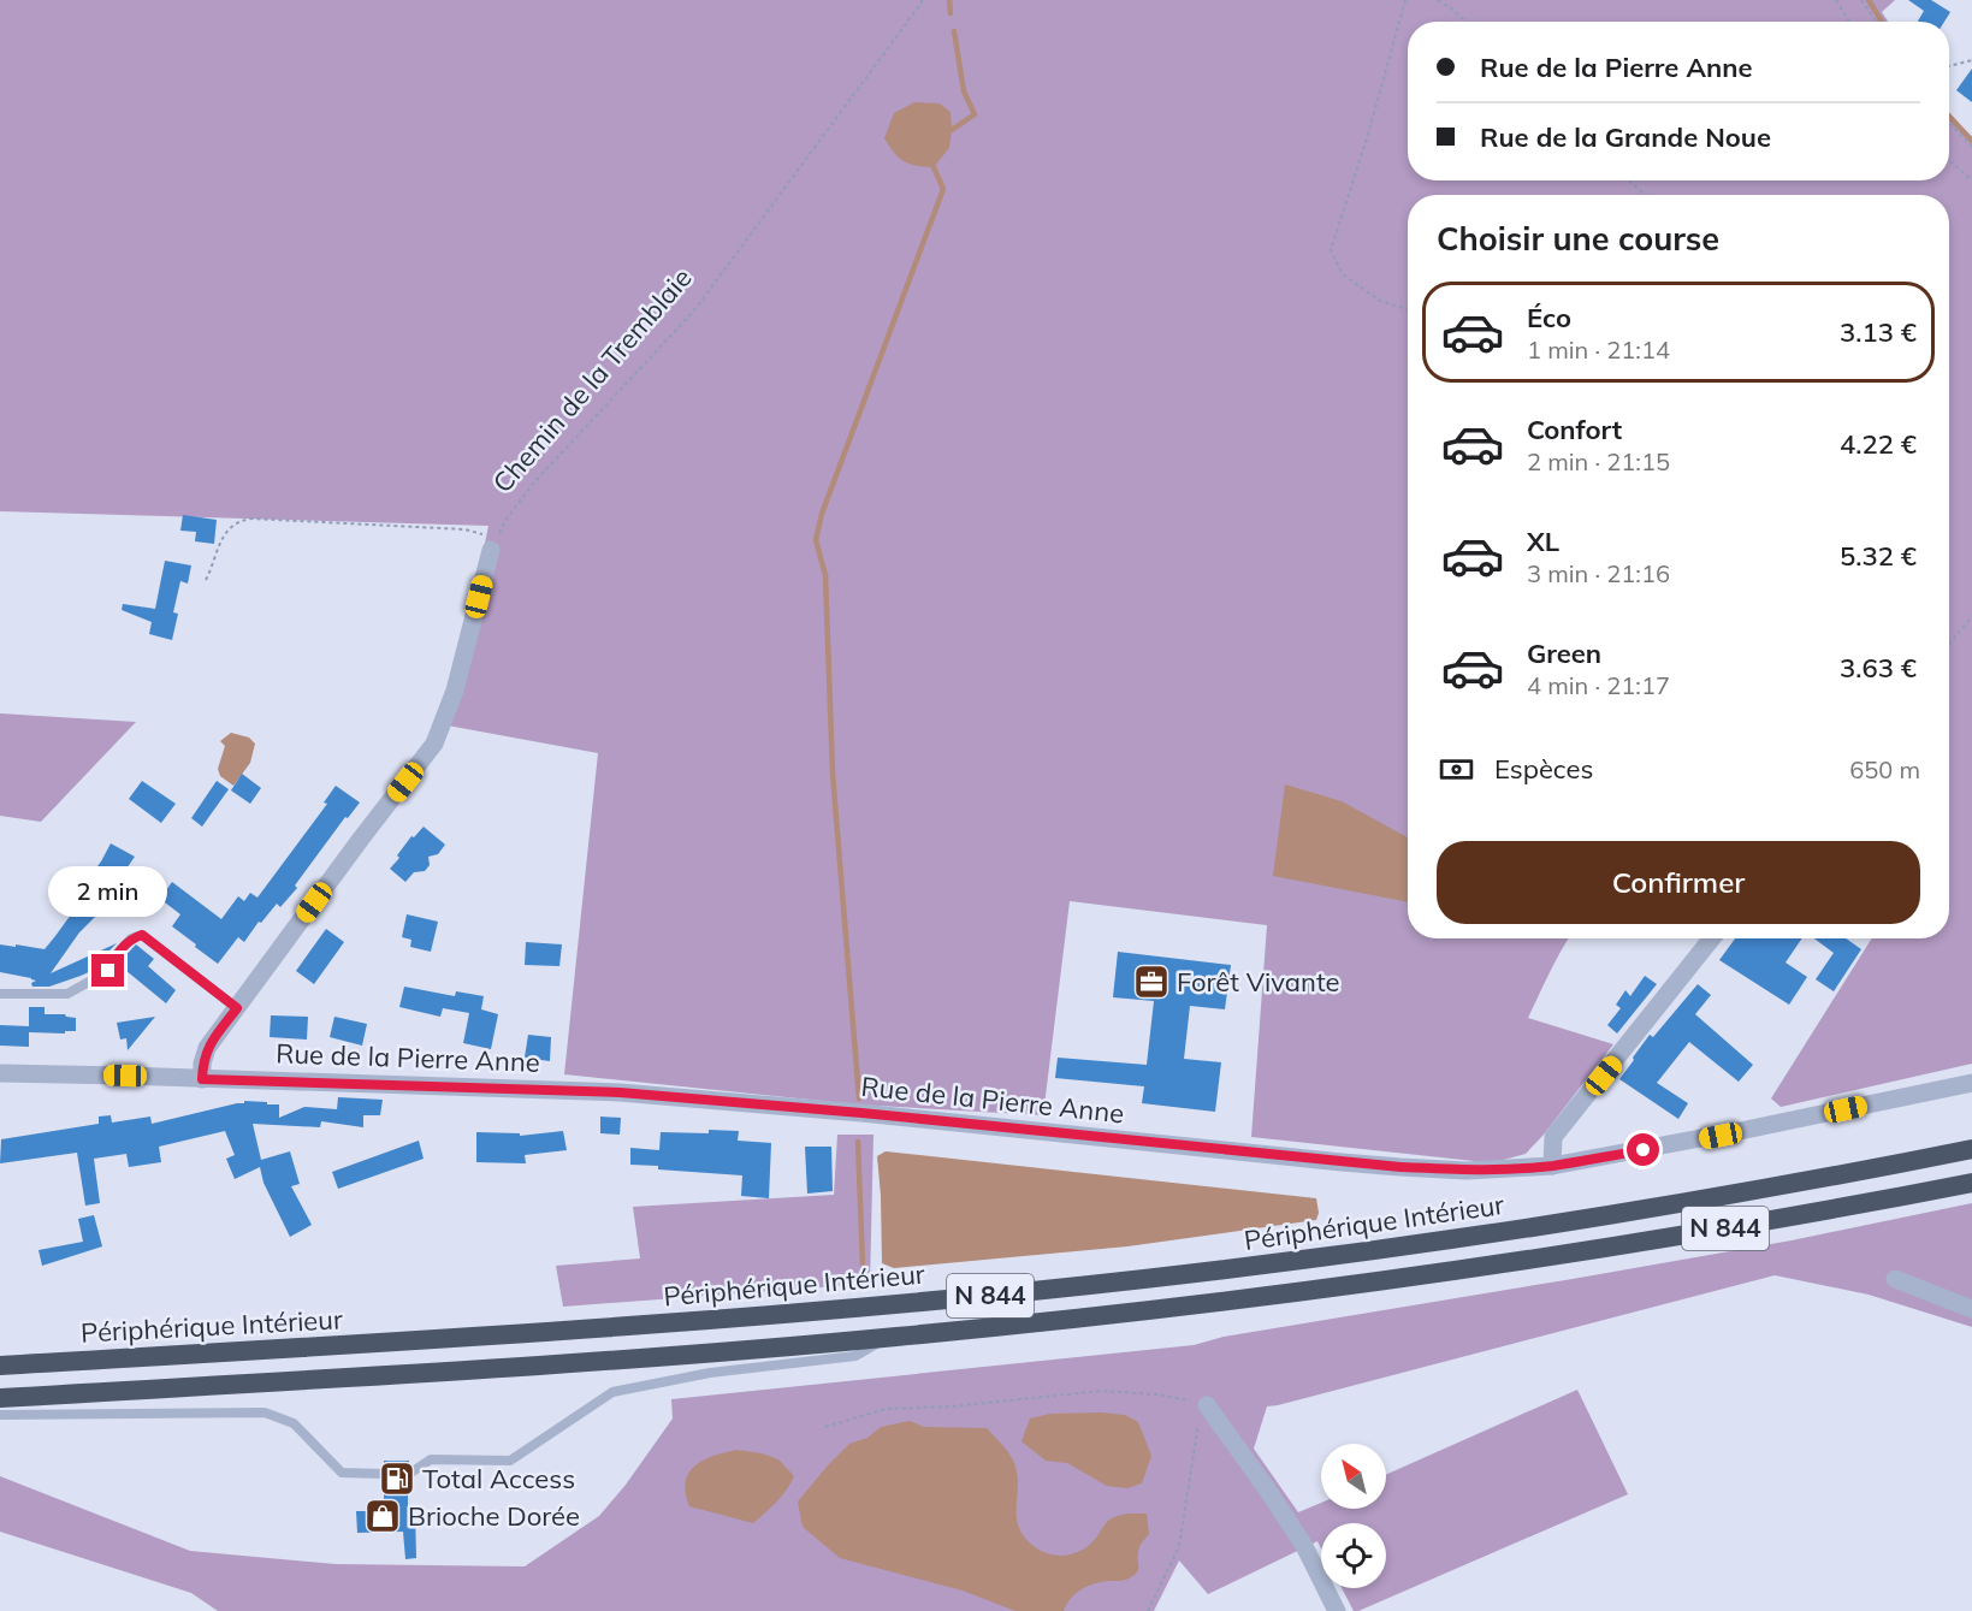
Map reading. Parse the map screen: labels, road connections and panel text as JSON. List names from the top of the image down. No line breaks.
{"streets":{"highway":["Périphérique Intérieur","N 844"],"street":["Rue de la Pierre Anne"],"path":["Chemin de la Tremblaie"]},"places":{"office":["Forêt Vivante"],"fuel station":["Total Access"],"shop":["Brioche Dorée"]},"north":"top left","page":{"banner":["Rue de la Pierre Anne","Rue de la Grande Noue"],"heading":"Choisir une course","list":[{"name":"Éco","note":"1 min · 21:14","value":"3.13 €"},{"name":"Confort","note":"2 min · 21:15","value":"4.22 €"},{"name":"XL","note":"3 min · 21:16","value":"5.32 €"},{"name":"Green","note":"4 min · 21:17","value":"3.63 €"}],"pay":["Espèces","650 m"],"buttons":"Confirmer","bubble":"2 min"}}
